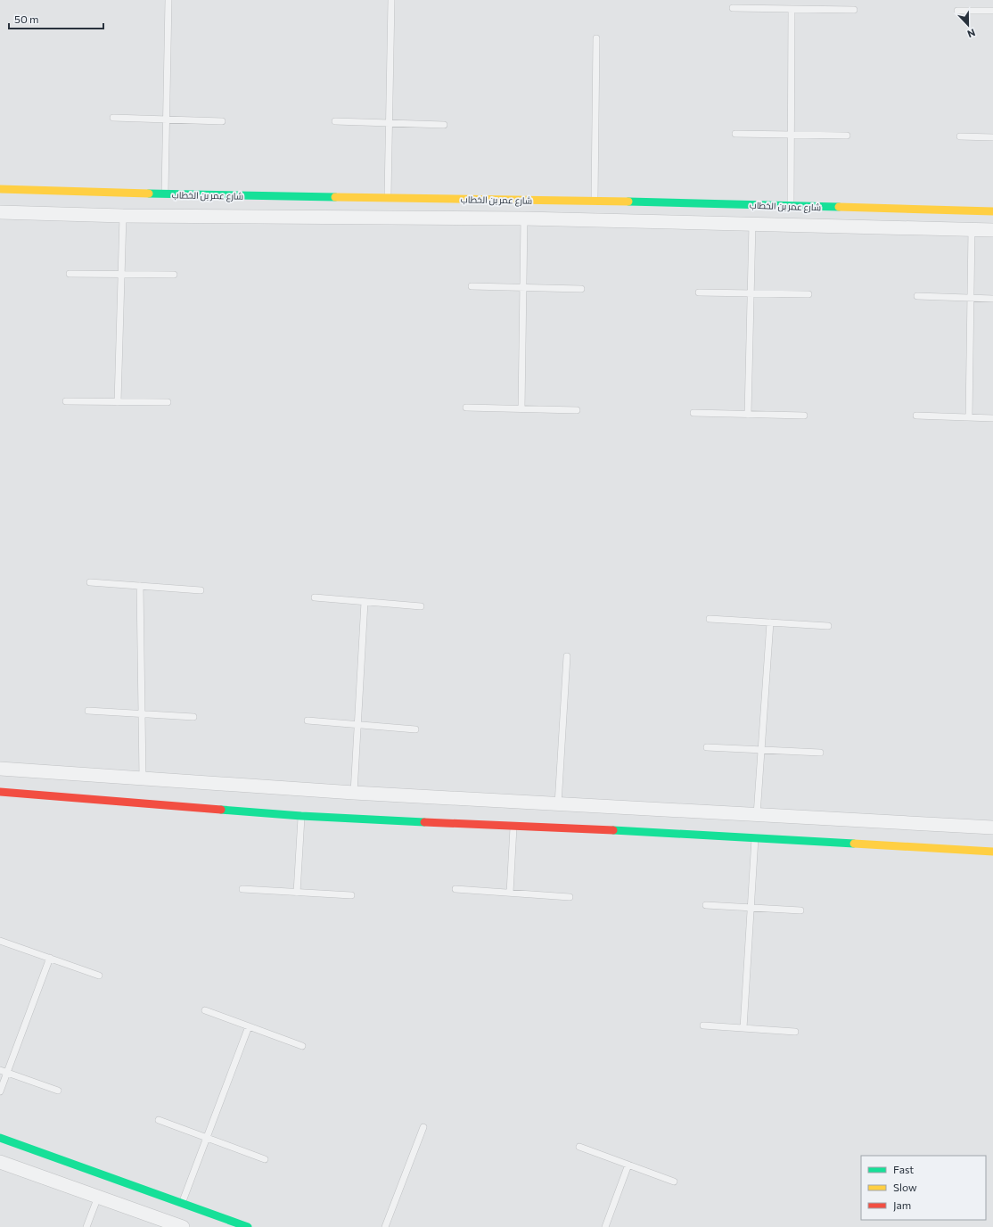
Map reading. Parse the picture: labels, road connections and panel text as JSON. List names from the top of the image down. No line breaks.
{"streets":{"street":["شارع عمر بن الخطاب"]},"legend":["Fast","Slow","Jam"],"scale_bar":"50 m","north":"bottom"}
